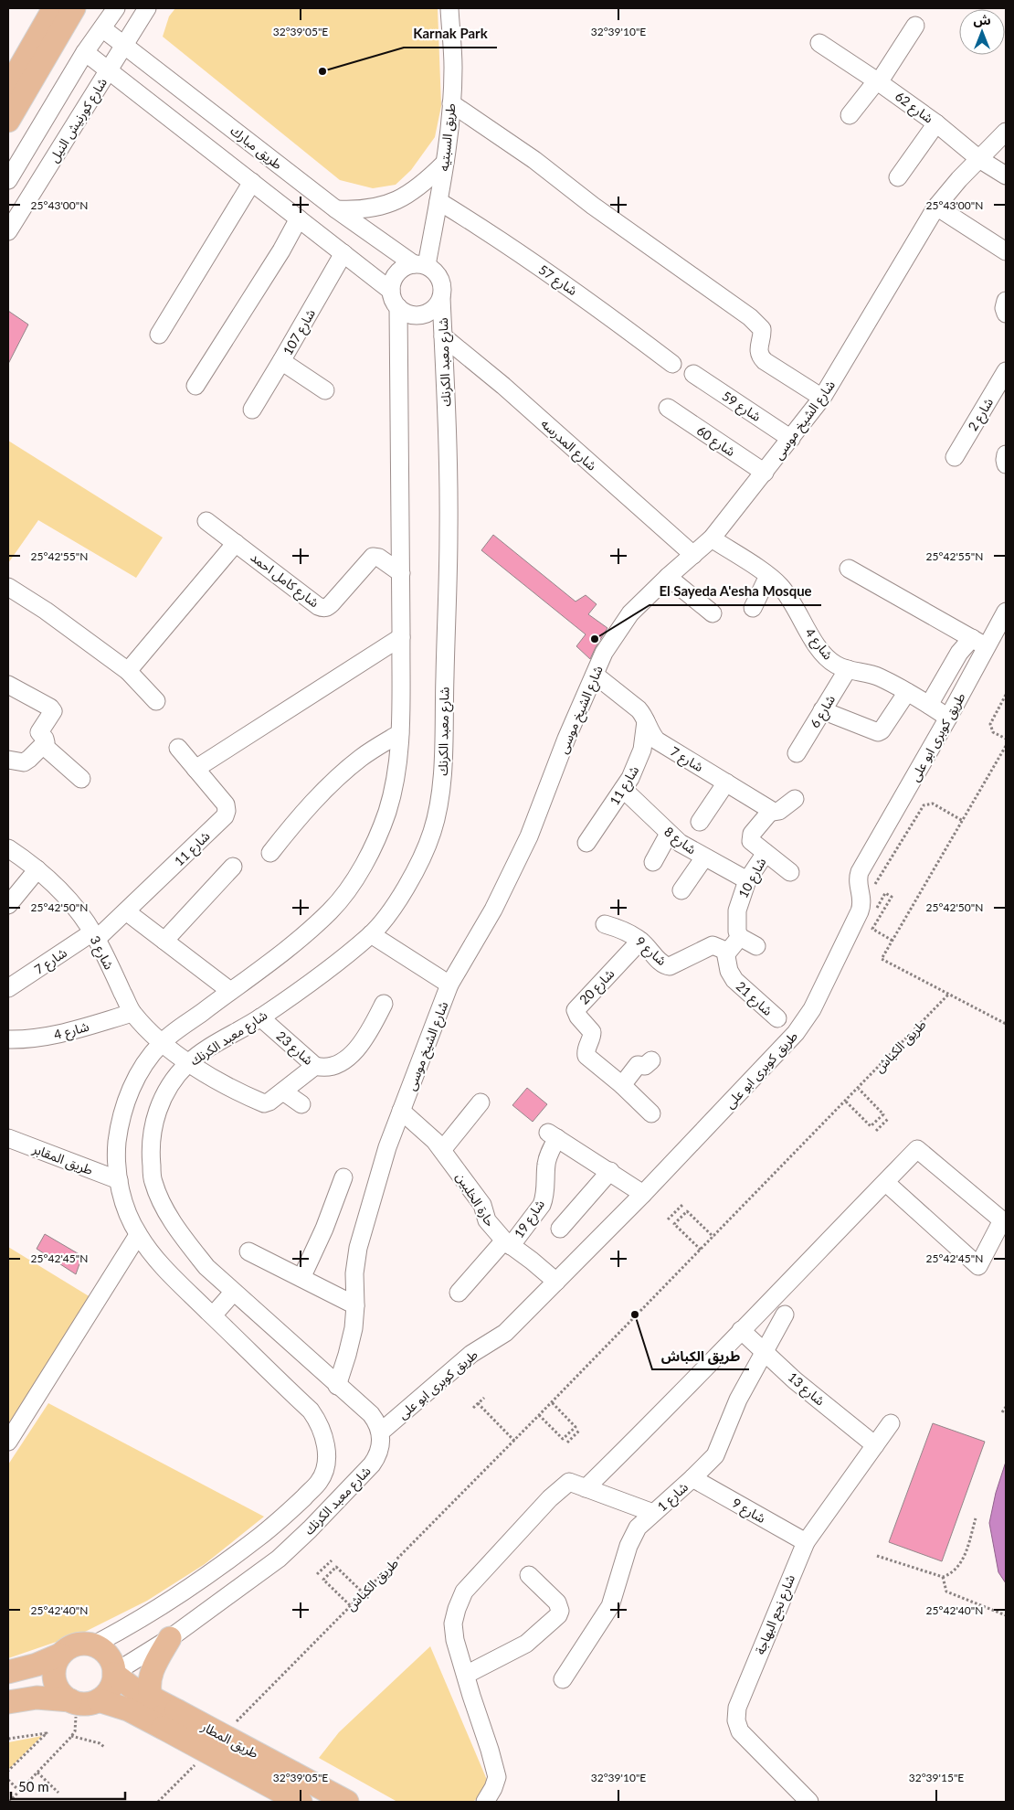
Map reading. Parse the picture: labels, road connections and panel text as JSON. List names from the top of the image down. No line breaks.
{"streets":{"main road":["طريق المطار"],"street":["شارع 62","شارع كورنيش النيل","طريق السبتيه","طريق مبارك","شارع 57","شارع 107","شارع معبد الكرنك","شارع 59","شارع 2","شارع الشيخ موسى","شارع 60","شارع المدرسه","شارع كامل احمد","شارع 4","شارع 6","طريق كوبرى ابو على","شارع 7","شارع 11","شارع 8","شارع 10","شارع 9","شارع 3","شارع 20","شارع 21","شارع 23","طريق المقابر","حارة الخلبين","شارع 19","شارع 13","شارع 1","شارع نجع البهاجة"],"path":["طريق الكباش"]},"crossings":[["شارع 62","شارع الشيخ موسى"],["شارع كورنيش النيل","طريق مبارك"],["طريق السبتيه","طريق مبارك"],["طريق السبتيه","شارع 57"],["طريق السبتيه","شارع معبد الكرنك"],["طريق مبارك","شارع معبد الكرنك"],["شارع معبد الكرنك","شارع الشيخ موسى"],["شارع معبد الكرنك","شارع المدرسه"],["شارع معبد الكرنك","شارع كامل احمد"],["شارع معبد الكرنك","طريق كوبرى ابو على"],["شارع معبد الكرنك","شارع 3"],["شارع معبد الكرنك","شارع 23"],["شارع معبد الكرنك","طريق المقابر"],["شارع معبد الكرنك","طريق المطار"],["شارع 59","شارع الشيخ موسى"],["شارع الشيخ موسى","شارع 60"],["شارع الشيخ موسى","شارع المدرسه"],["شارع الشيخ موسى","شارع 4"],["شارع الشيخ موسى","شارع 7"],["شارع الشيخ موسى","حارة الخلبين"],["شارع 4","شارع 6"],["شارع 4","طريق كوبرى ابو على"],["شارع 4","شارع 3"],["طريق كوبرى ابو على","حارة الخلبين"],["شارع 7","شارع 11"],["شارع 7","شارع 3"],["شارع 11","شارع 8"],["شارع 11","شارع 3"],["شارع 8","شارع 10"],["شارع 9","شارع 20"],["شارع 9","شارع 21"],["شارع 9","شارع 1"],["شارع 9","شارع نجع البهاجة"],["حارة الخلبين","شارع 19"],["شارع 13","شارع 1"],["شارع 13","شارع نجع البهاجة"]],"places":["Karnak Park","El Sayeda A'esha Mosque","طريق الكباش"],"scale_bar":"50 m","north":"top","coordinates":["32°39'05\"E","32°39'10\"E","25°43'00\"N","25°42'55\"N","25°42'50\"N","25°42'45\"N","25°42'40\"N","32°39'15\"E"]}
